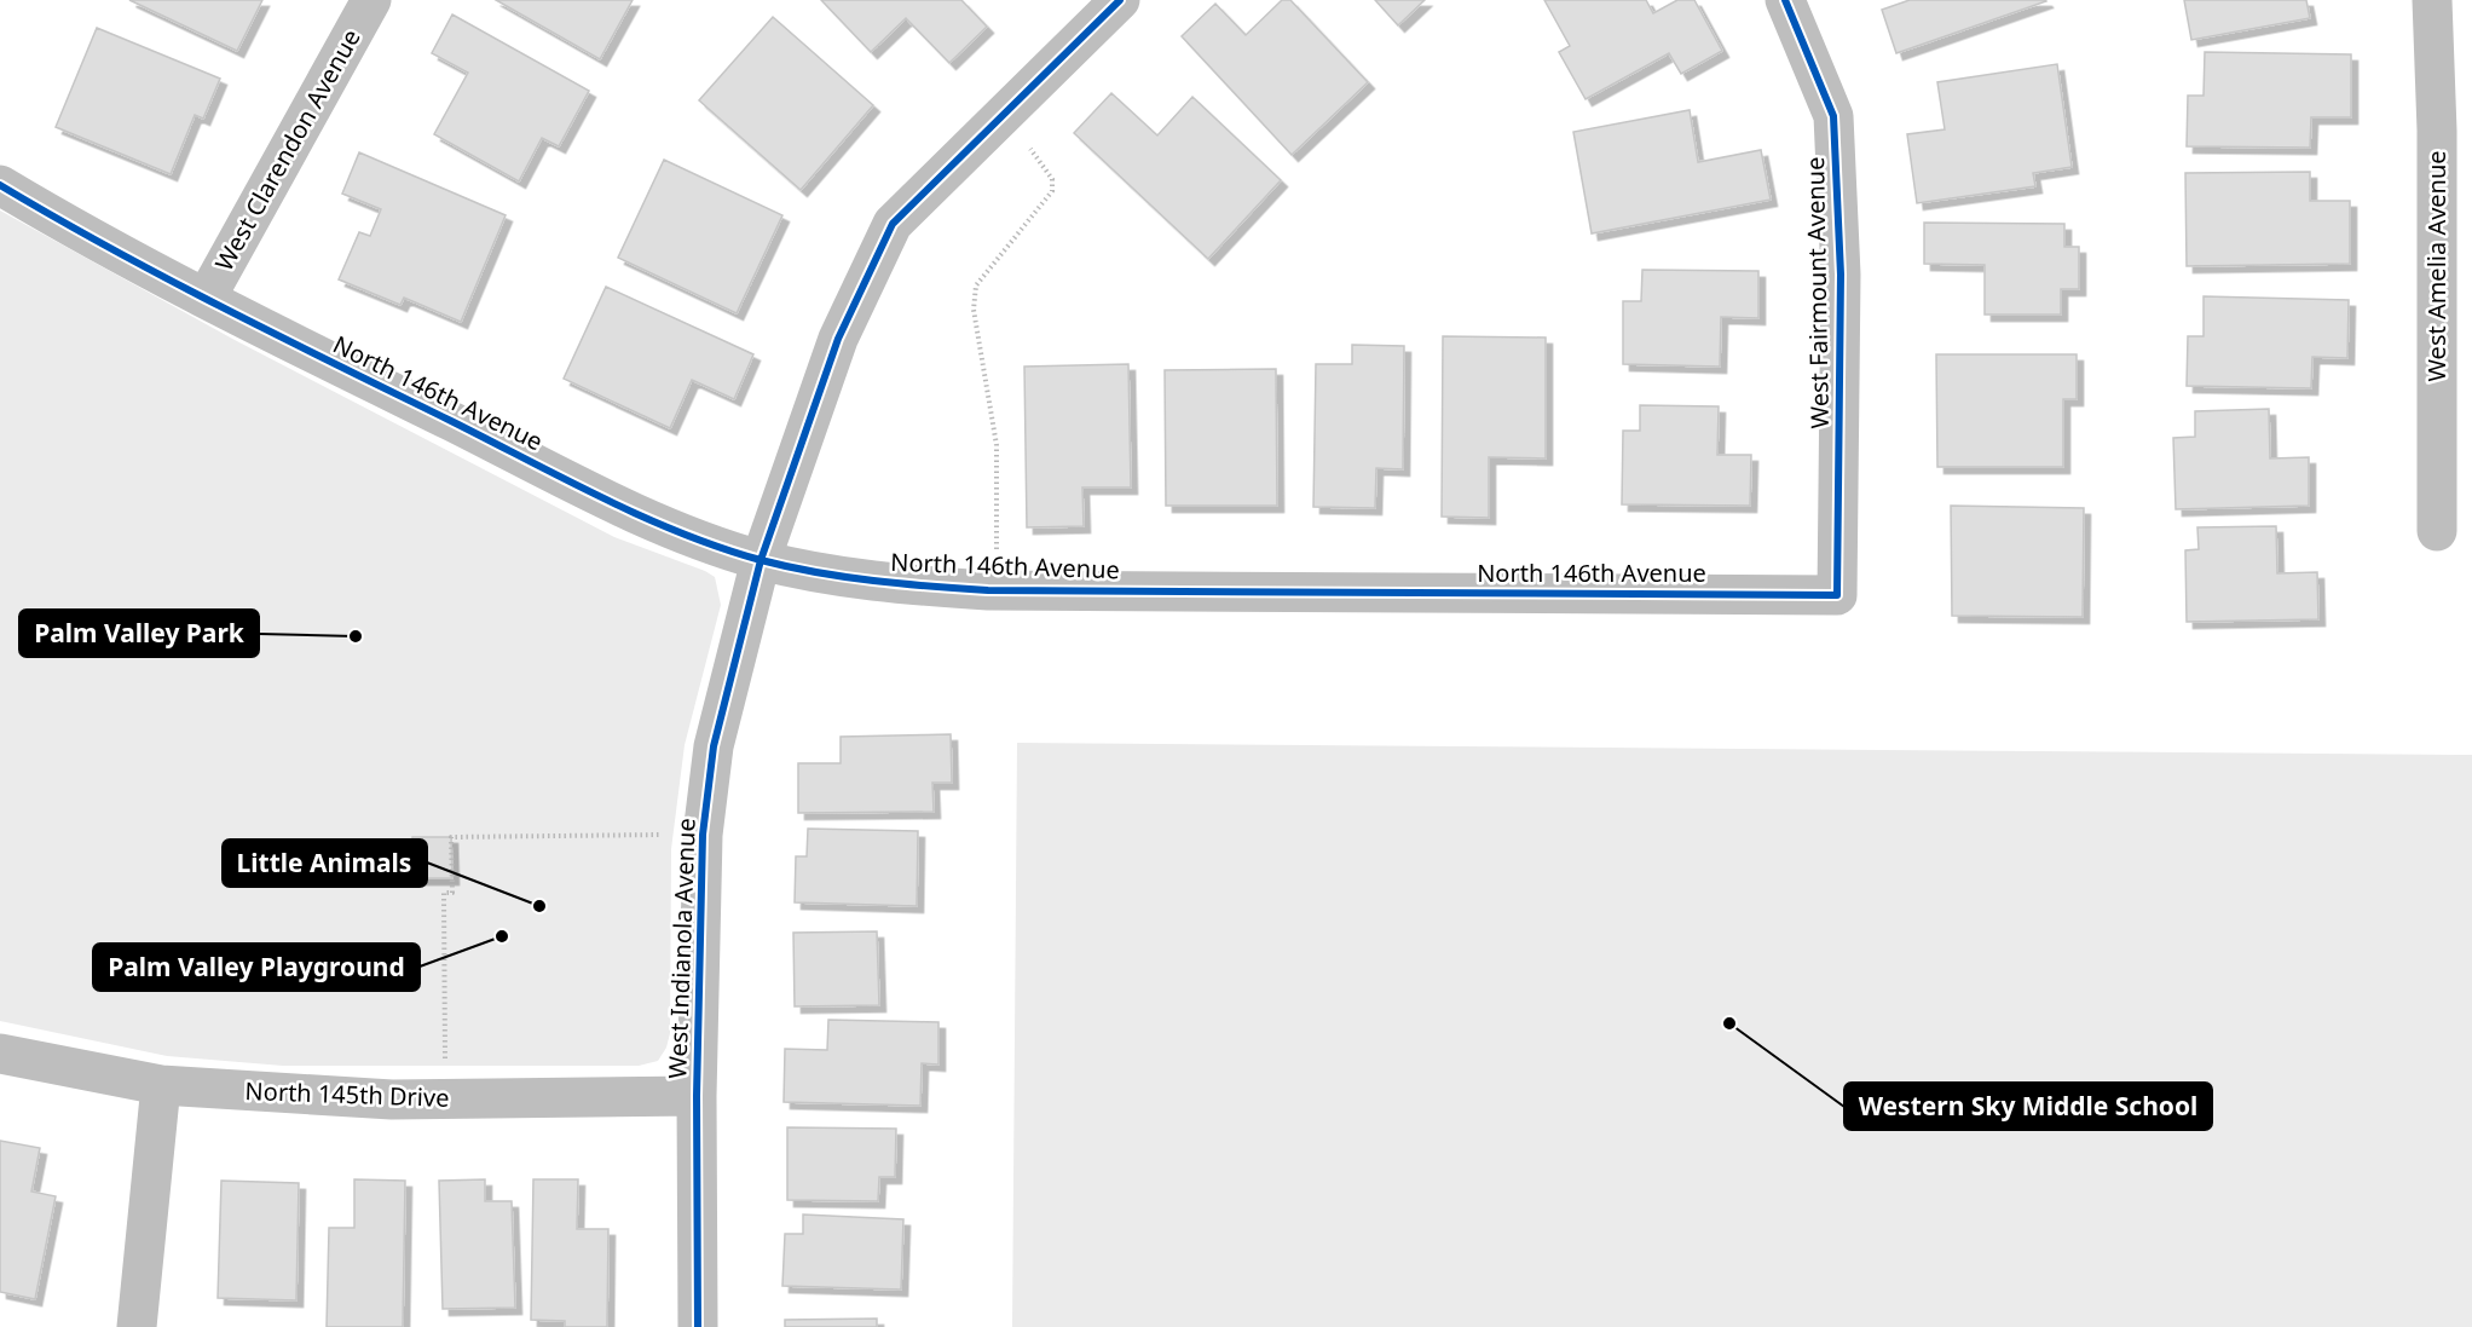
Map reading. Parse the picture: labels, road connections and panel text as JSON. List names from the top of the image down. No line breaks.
{"streets":{"street":["West Clarendon Avenue","West Amelia Avenue","West Fairmount Avenue","North 146th Avenue","West Indianola Avenue","North 145th Drive"]},"crossings":[["West Clarendon Avenue","North 146th Avenue"],["West Fairmount Avenue","North 146th Avenue"],["North 146th Avenue","West Indianola Avenue"],["West Indianola Avenue","North 145th Drive"]],"places":["Palm Valley Park","Little Animals","Palm Valley Playground","Western Sky Middle School"]}
